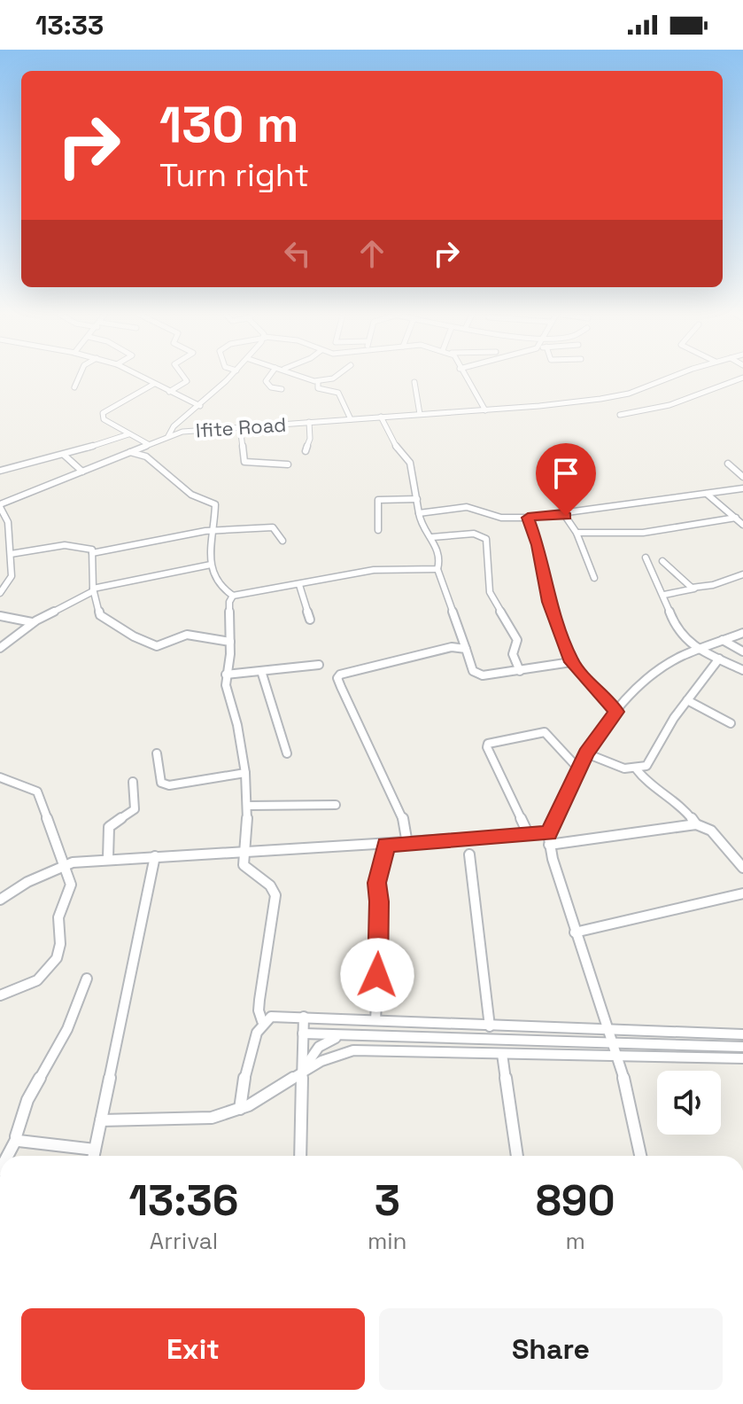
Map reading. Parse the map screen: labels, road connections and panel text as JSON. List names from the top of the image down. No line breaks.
{"streets":{"street":["Ifite Road"]},"page":{"status":"13:33","turn":["130 m","Turn right"],"eta":["13:36","Arrival","3","min","890","m"],"buttons":["Exit","Share"]}}
